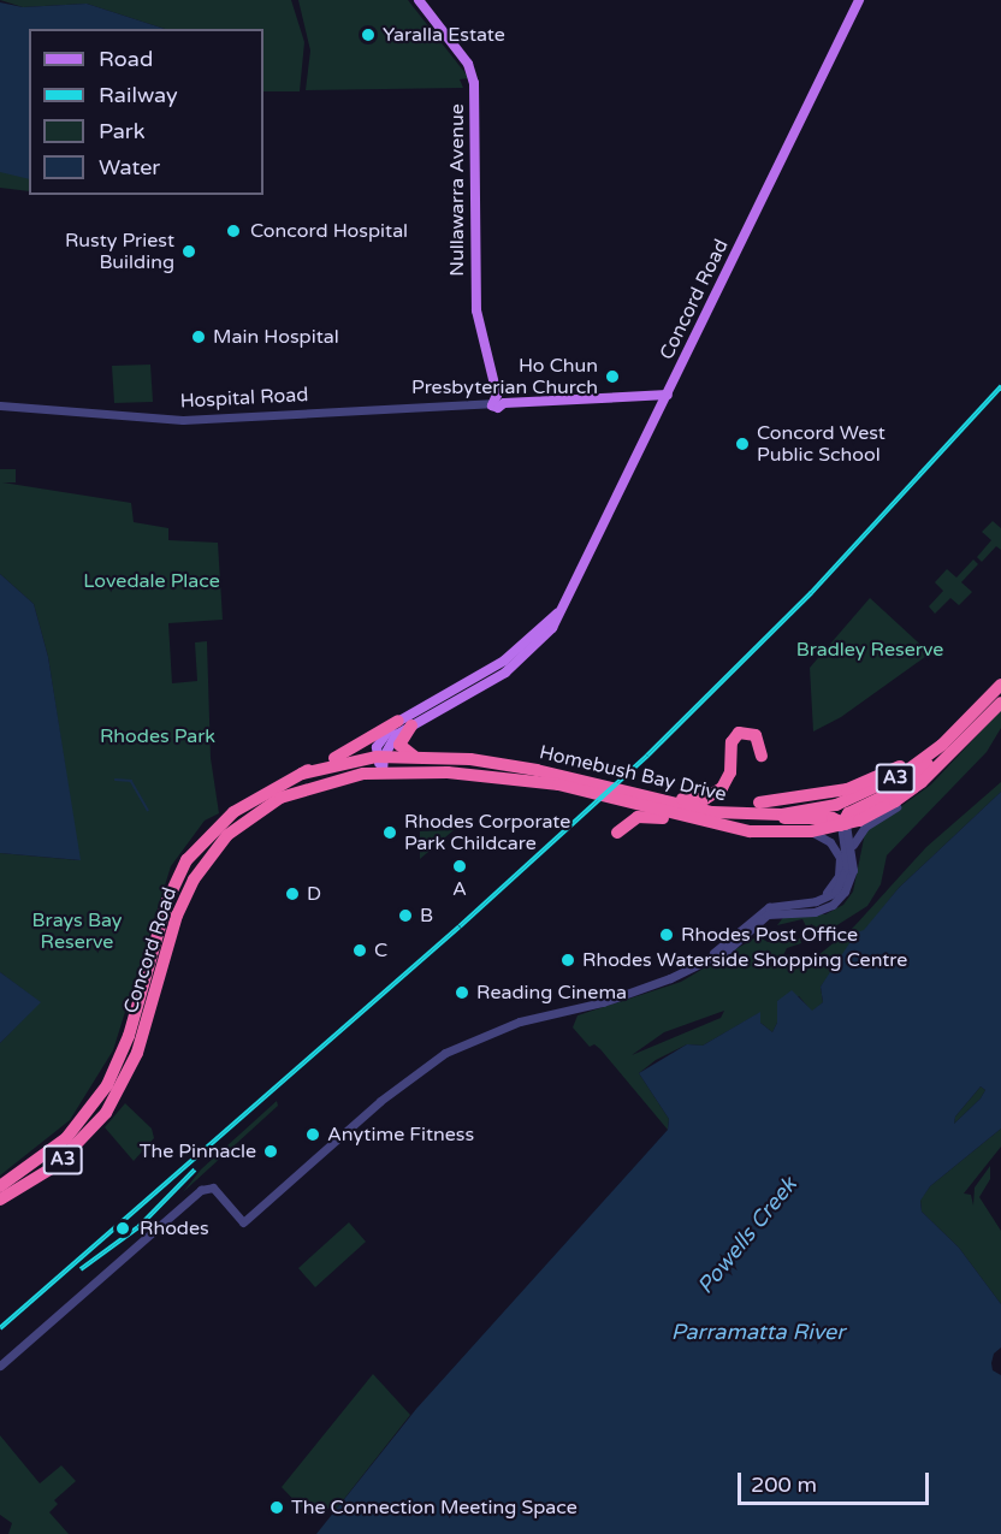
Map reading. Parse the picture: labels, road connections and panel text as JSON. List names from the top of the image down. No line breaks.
{"streets":{"highway":["Concord Road","Homebush Bay Drive","A3"],"main road":["Nullawarra Avenue","Hospital Road"]},"crossings":[["Nullawarra Avenue","Hospital Road"],["Concord Road","Hospital Road"],["Concord Road","Homebush Bay Drive"]],"water":["Powells Creek","Parramatta River"],"parks":["Lovedale Place","Bradley Reserve","Rhodes Park","Brays Bay Reserve"],"places":["Yaralla Estate","Concord Hospital","Rusty Priest Building","Main Hospital","Ho Chun Presbyterian Church","Concord West Public School","Rhodes Corporate Park Childcare","A","D","B","Rhodes Post Office","C","Rhodes Waterside Shopping Centre","Reading Cinema","Anytime Fitness","The Pinnacle","Rhodes","The Connection Meeting Space"],"legend":["Road","Railway","Park","Water"],"scale_bar":"200 m"}
